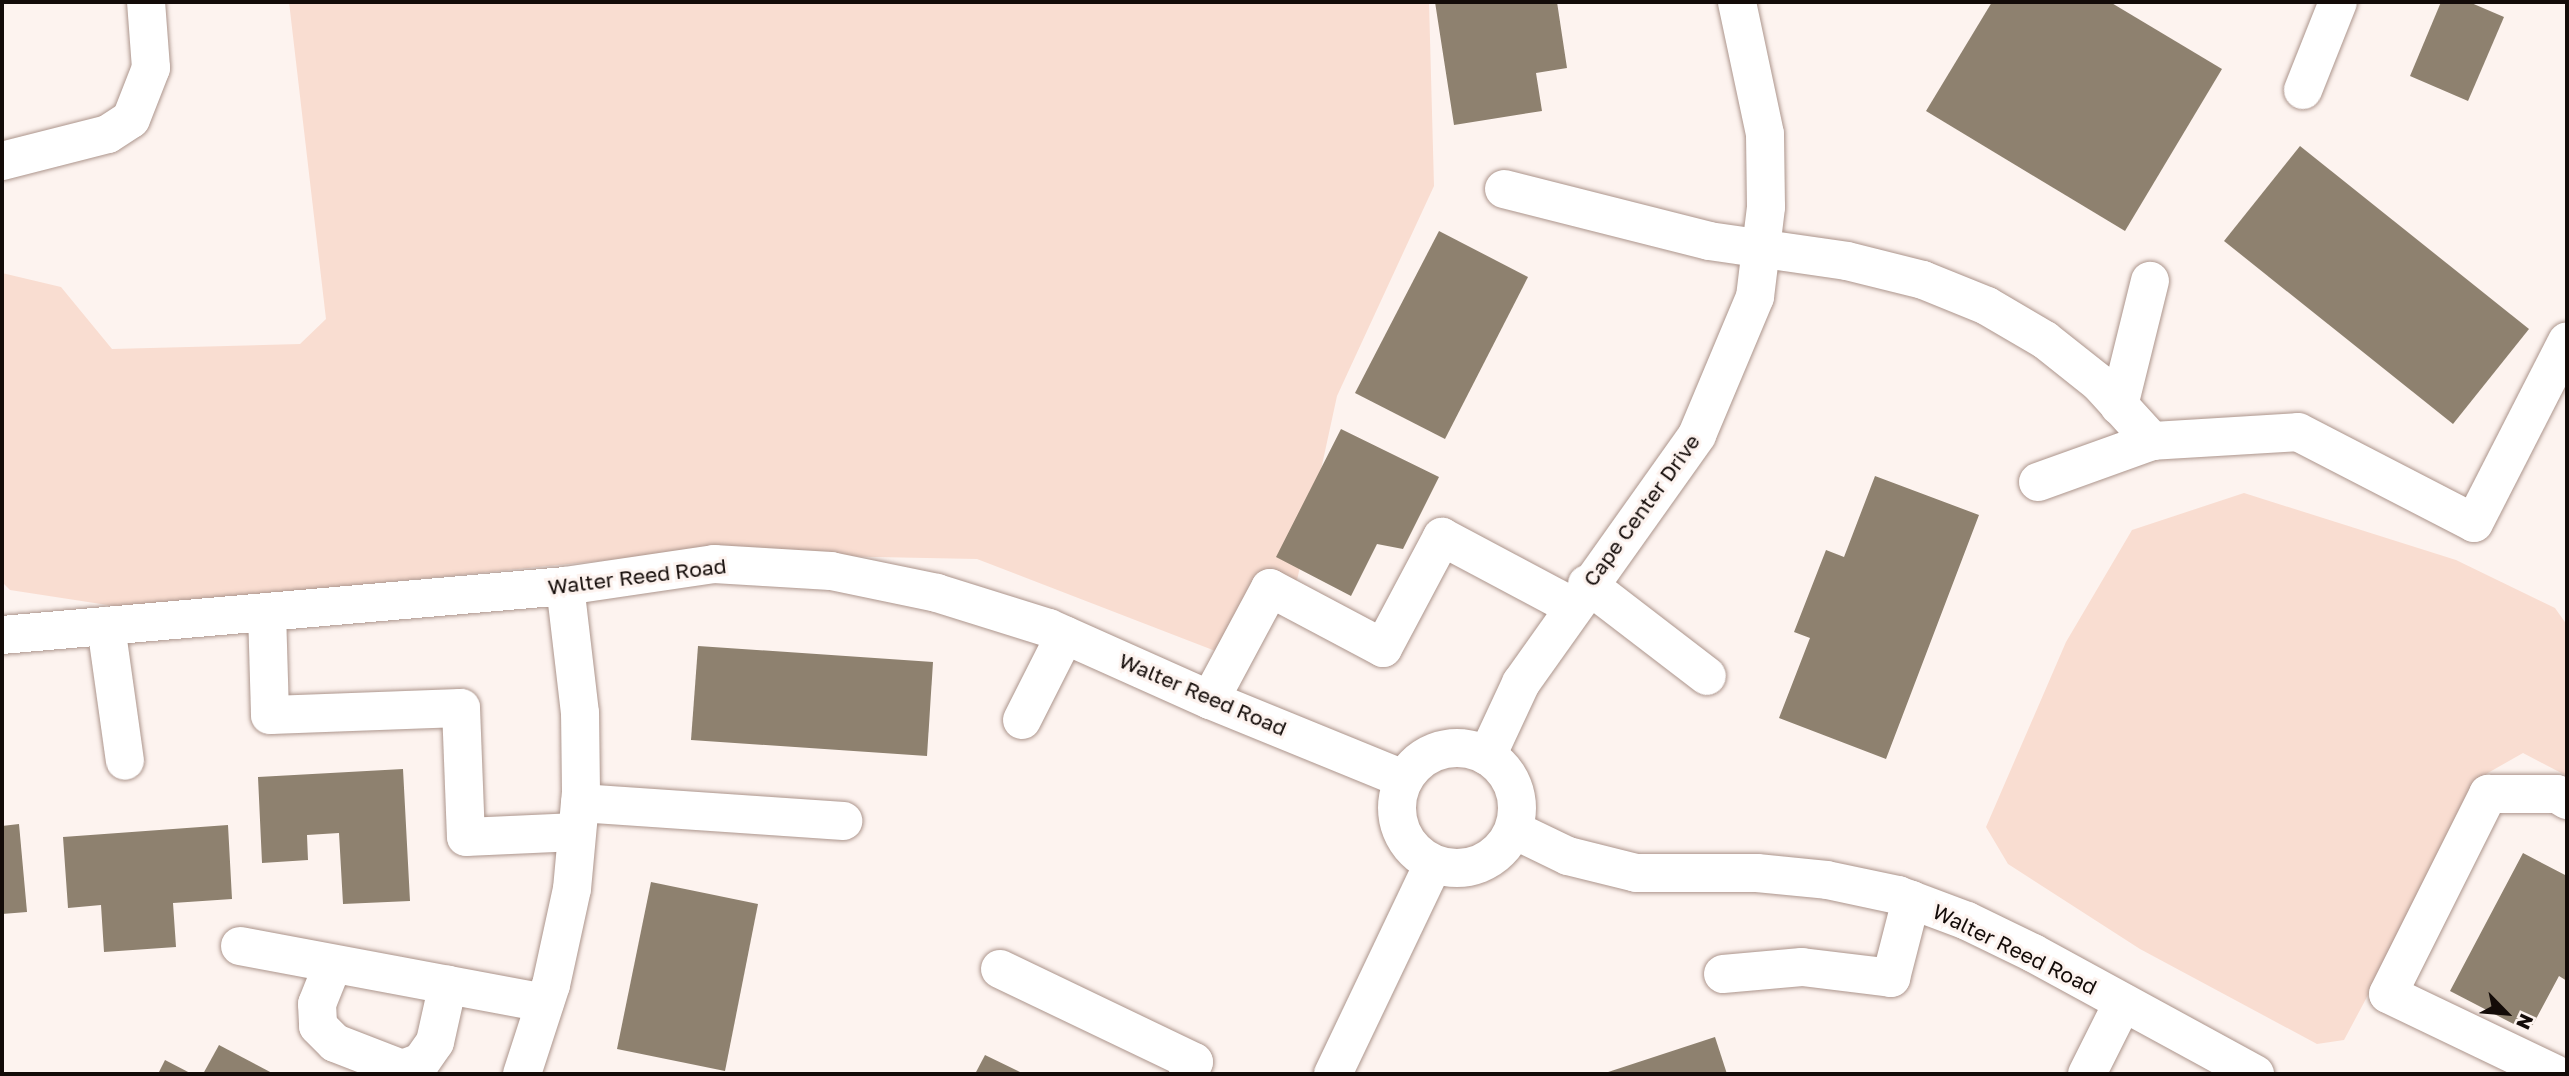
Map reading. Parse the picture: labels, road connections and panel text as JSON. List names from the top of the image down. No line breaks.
{"streets":{"street":["Cape Center Drive","Walter Reed Road"]},"crossings":[["Cape Center Drive","Walter Reed Road"]],"north":"bottom right"}
